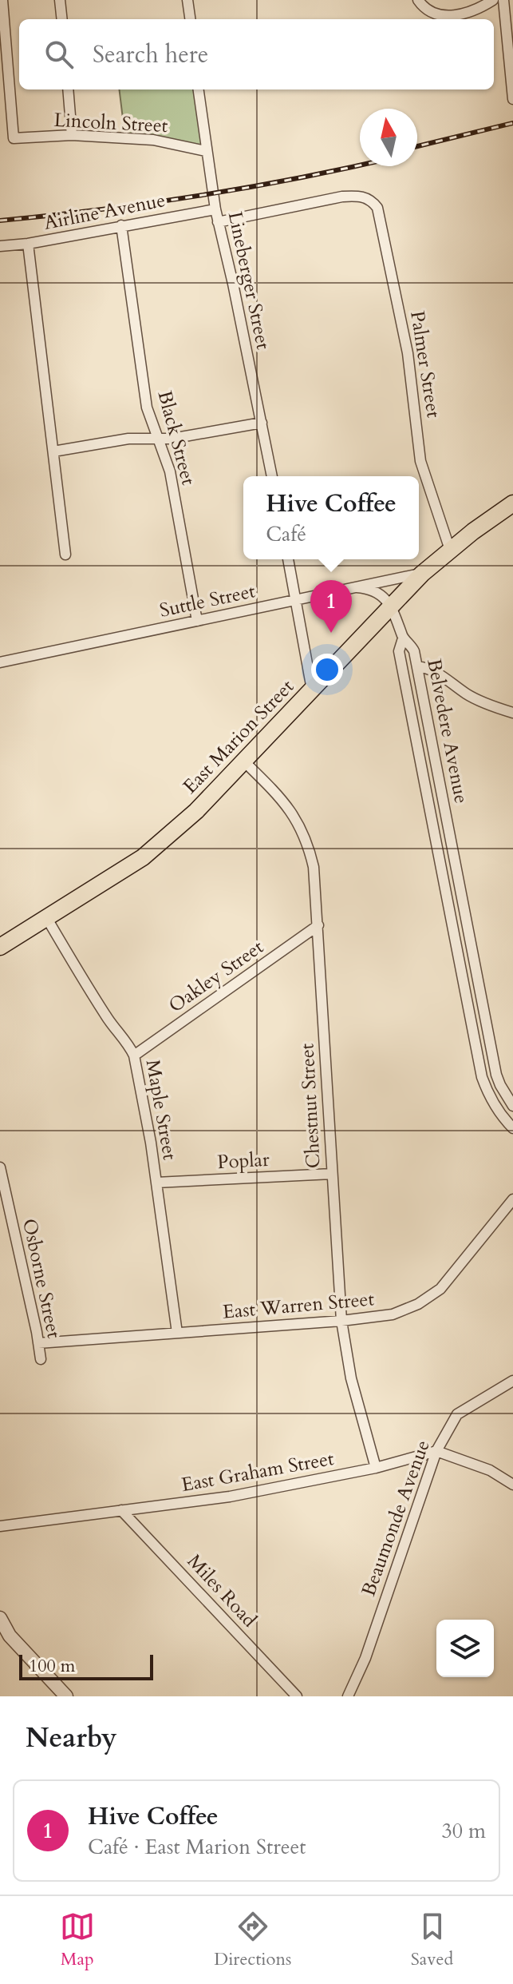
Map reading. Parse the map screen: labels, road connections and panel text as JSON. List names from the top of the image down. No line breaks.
{"streets":{"main road":["East Marion Street"],"street":["Lincoln Street","Airline Avenue","Lineberger Street","Palmer Street","Black Street","Suttle Street","Belvedere Avenue","Oakley Street","Chestnut Street","Maple Street","Poplar","Osborne Street","East Warren Street","East Graham Street","Beaumonde Avenue","Miles Road"]},"crossings":[["Lincoln Street","Lineberger Street"],["Airline Avenue","Lineberger Street"],["Airline Avenue","Black Street"],["Lineberger Street","Palmer Street"],["Palmer Street","East Marion Street"],["Black Street","Suttle Street"],["Suttle Street","East Marion Street"],["Belvedere Avenue","East Marion Street"],["East Marion Street","Chestnut Street"],["East Marion Street","Maple Street"],["Oakley Street","Chestnut Street"],["Oakley Street","Maple Street"],["Chestnut Street","Poplar"],["Chestnut Street","East Warren Street"],["Chestnut Street","East Graham Street"],["Maple Street","Poplar"],["Maple Street","East Warren Street"],["Osborne Street","East Warren Street"],["East Graham Street","Beaumonde Avenue"],["East Graham Street","Miles Road"]],"scale_bar":"100 m","north":"top","page":{"search":"Search here","popup":["Hive Coffee","Café"],"pins":"1","scale":"100 m","heading":"Nearby","list":[{"mark":"1","name":"Hive Coffee","note":"Café · East Marion Street","value":"30 m"}],"nav":["Map","Directions","Saved"]}}
